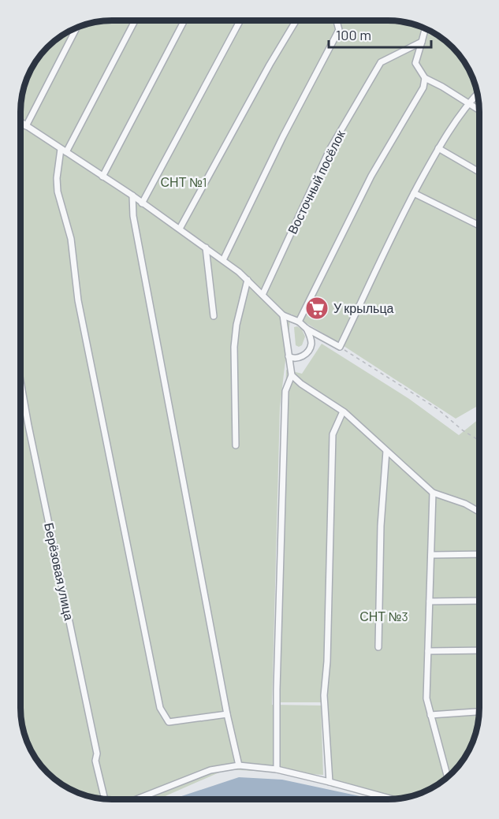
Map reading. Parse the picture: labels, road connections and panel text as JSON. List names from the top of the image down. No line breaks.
{"streets":{"street":["Восточный посёлок","Берёзовая улица"]},"parks":["СНТ №1","СНТ №3"],"places":{"supermarket":["У крыльца"]},"scale_bar":"100 m"}
